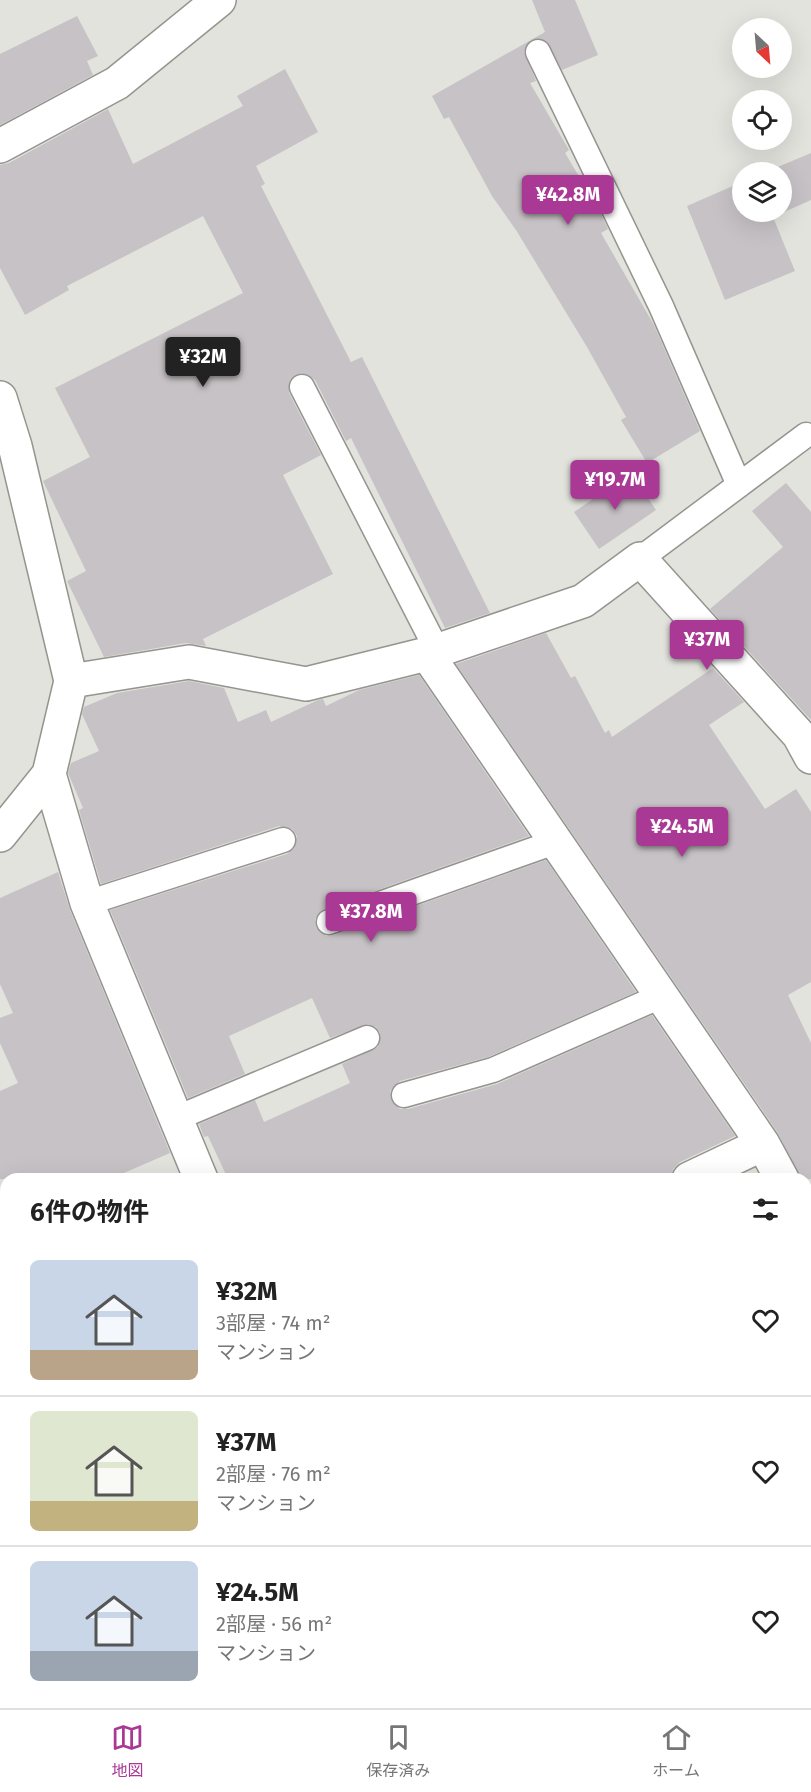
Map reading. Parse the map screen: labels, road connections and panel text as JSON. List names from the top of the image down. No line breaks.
{"north":"bottom right","page":{"price":["¥42.8M","¥32M","¥19.7M","¥37M","¥24.5M","¥37.8M"],"heading":"6件の物件","list":[{"name":"¥32M","note":"3部屋 · 74 m² · マンション"},{"name":"¥37M","note":"2部屋 · 76 m² · マンション"},{"name":"¥24.5M","note":"2部屋 · 56 m² · マンション"}],"tabs":["地図","保存済み","ホーム"]}}
